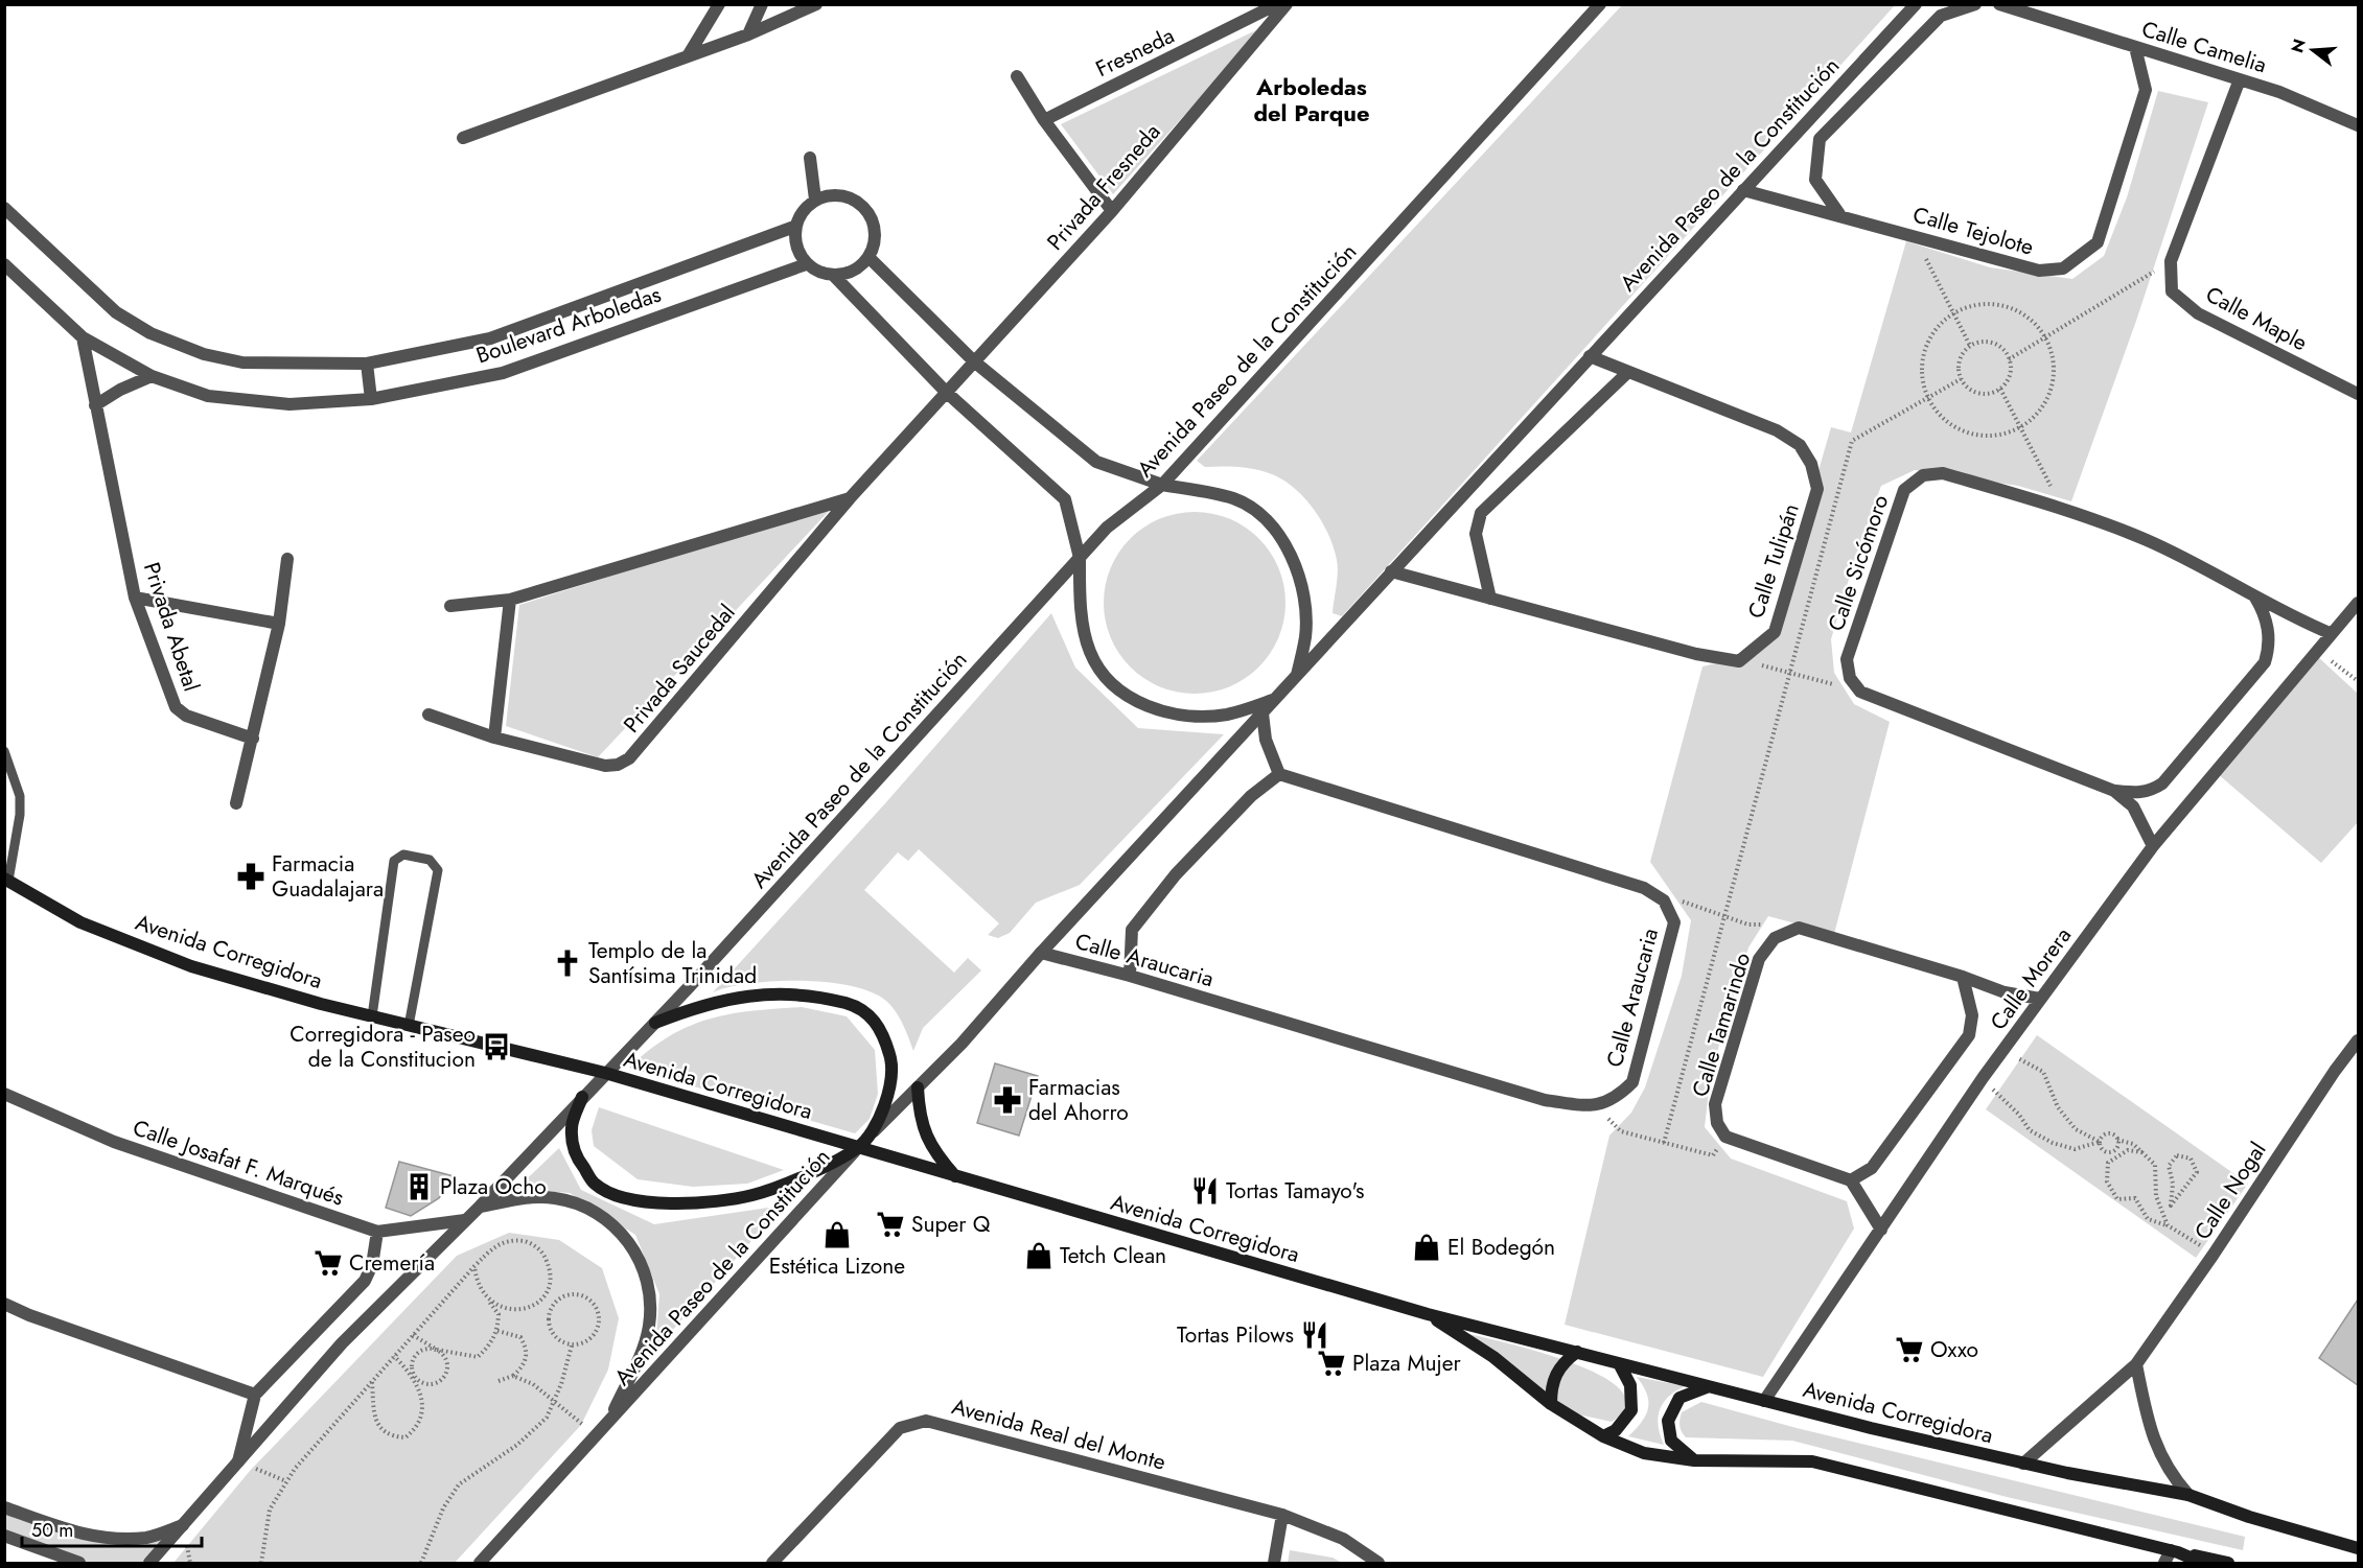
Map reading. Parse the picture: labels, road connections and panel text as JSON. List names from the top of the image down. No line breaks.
{"streets":{"main road":["Avenida Corregidora"],"street":["Calle Camelia","Fresneda","Avenida Paseo de la Constitución","Privada Fresneda","Calle Tejolote","Calle Maple","Boulevard Arboledas","Calle Tulipán","Calle Sicómoro","Privada Abetal","Privada Saucedal","Calle Araucaria","Calle Morera","Calle Tamarindo","Calle Josafat F. Marqués","Calle Nogal","Avenida Real del Monte"]},"crossings":[["Calle Camelia","Calle Tejolote"],["Calle Camelia","Calle Maple"],["Avenida Paseo de la Constitución","Calle Tejolote"],["Avenida Paseo de la Constitución","Calle Tulipán"],["Avenida Paseo de la Constitución","Avenida Corregidora"],["Avenida Paseo de la Constitución","Calle Araucaria"],["Avenida Paseo de la Constitución","Calle Josafat F. Marqués"],["Privada Fresneda","Privada Saucedal"],["Boulevard Arboledas","Privada Abetal"],["Calle Sicómoro","Calle Morera"],["Avenida Corregidora","Calle Morera"],["Avenida Corregidora","Calle Nogal"]],"districts":["Arboledas del Parque"],"places":{"pharmacy":["Farmacia Guadalajara","Farmacias del Ahorro"],"church":["Templo de la Santísima Trinidad"],"bus stop":["Corregidora - Paseo de la Constitucion"],"building":["Plaza Ocho"],"restaurant":["Tortas Tamayo's","Tortas Pilows"],"supermarket":["Super Q","Cremería","Oxxo","Plaza Mujer"],"shop":["Estética Lizone","El Bodegón","Tetch Clean"]},"scale_bar":"50 m","north":"left"}
